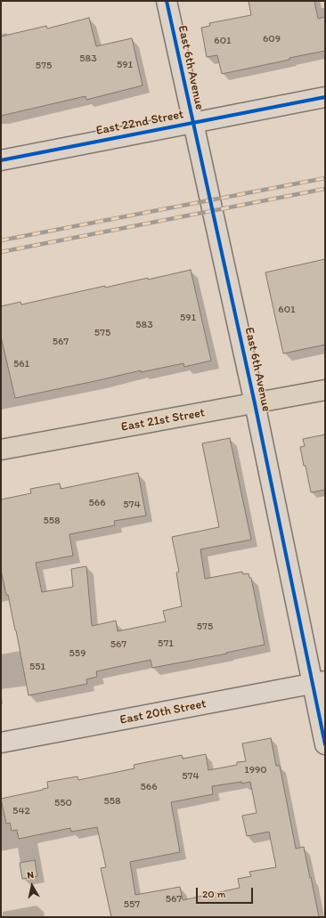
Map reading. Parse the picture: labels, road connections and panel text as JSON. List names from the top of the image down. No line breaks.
{"streets":{"main road":["East 21st Street"],"street":["East 6th Avenue","East 22nd Street","East 20th Street"]},"crossings":[["East 6th Avenue","East 22nd Street"],["East 6th Avenue","East 21st Street"],["East 6th Avenue","East 20th Street"]],"house_numbers":["609","601","583","591","575","601","591","583","575","567","561","566","574","558","575","571","567","559","551","1990","574","566","558","550","542","567","557"],"scale_bar":"20 m","north":"top"}
